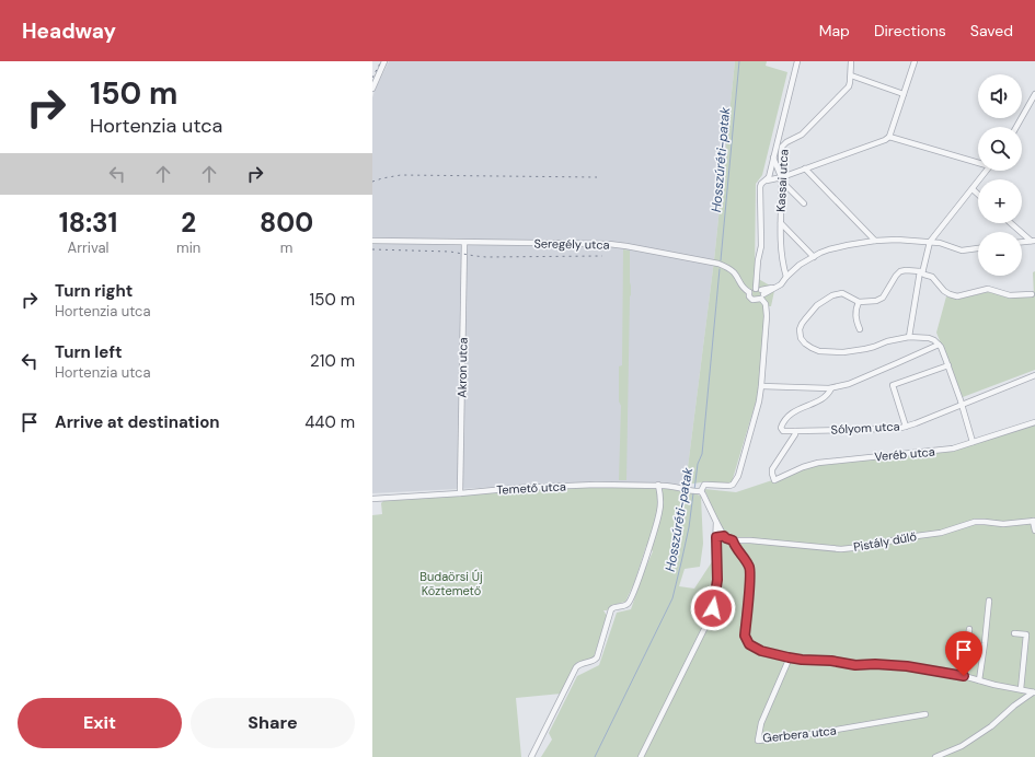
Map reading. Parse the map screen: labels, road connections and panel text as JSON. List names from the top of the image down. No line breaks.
{"streets":{"street":["Kassai utca","Seregély utca","Akron utca","Sólyom utca","Veréb utca","Temető utca","Pistály dűlő","Gerbera utca"]},"crossings":[["Seregély utca","Akron utca"],["Akron utca","Temető utca"],["Sólyom utca","Veréb utca"]],"water":["Hosszúréti-patak"],"parks":["Budaörsi Új Köztemető"],"page":{"header":"Headway","nav":["Map","Directions","Saved"],"turn":["150 m","Hortenzia utca"],"map_buttons":["+","−"],"eta":["18:31","Arrival","2","min","800","m"],"list":[{"name":"Turn right","note":"Hortenzia utca","value":"150 m"},{"name":"Turn left","note":"Hortenzia utca","value":"210 m"},{"name":"Arrive at destination","value":"440 m"}],"buttons":["Exit","Share"]}}
